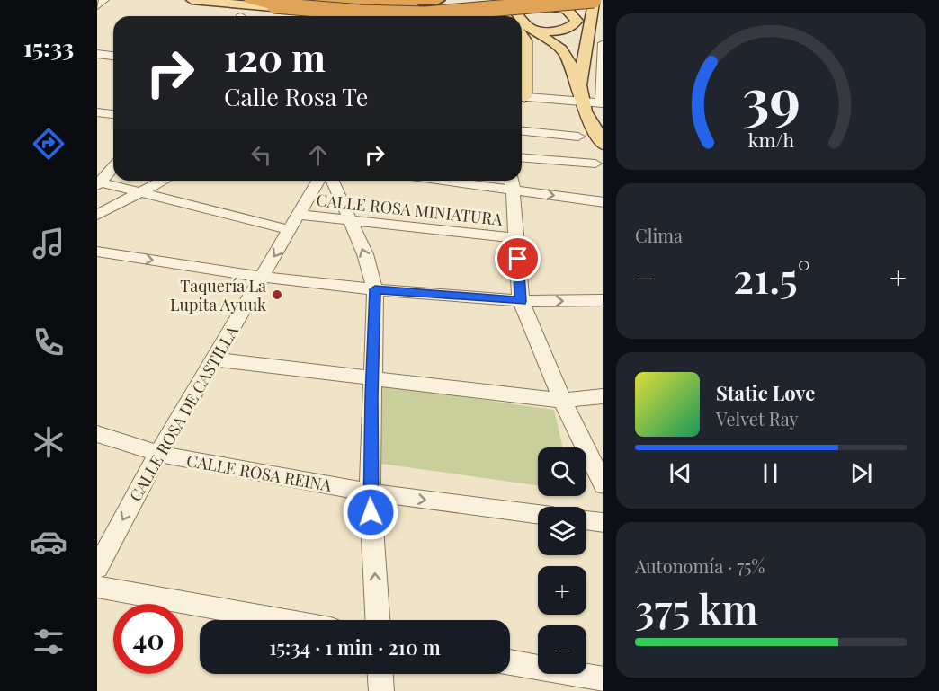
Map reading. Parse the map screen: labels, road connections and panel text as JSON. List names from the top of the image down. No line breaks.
{"streets":{"street":["CALLE ROSA MINIATURA","CALLE ROSA DE CASTILLA","CALLE ROSA REINA"]},"crossings":[["CALLE ROSA MINIATURA","CALLE ROSA DE CASTILLA"],["CALLE ROSA DE CASTILLA","CALLE ROSA REINA"]],"one_way":["CALLE ROSA DE CASTILLA"],"places":["Taquería La Lupita Ayuuk"],"page":{"tabs":"15:33","turn":["120 m","Calle Rosa Te"],"tile":["Clima",["Autonomía · 75%","375 km"]],"heat":["−","21.5°","+"],"song":["Static Love","Velvet Ray"],"map_buttons":["+","−"],"limit":"40","trip":"15:34 · 1 min · 210 m","gauge":["39","km/h"]}}
